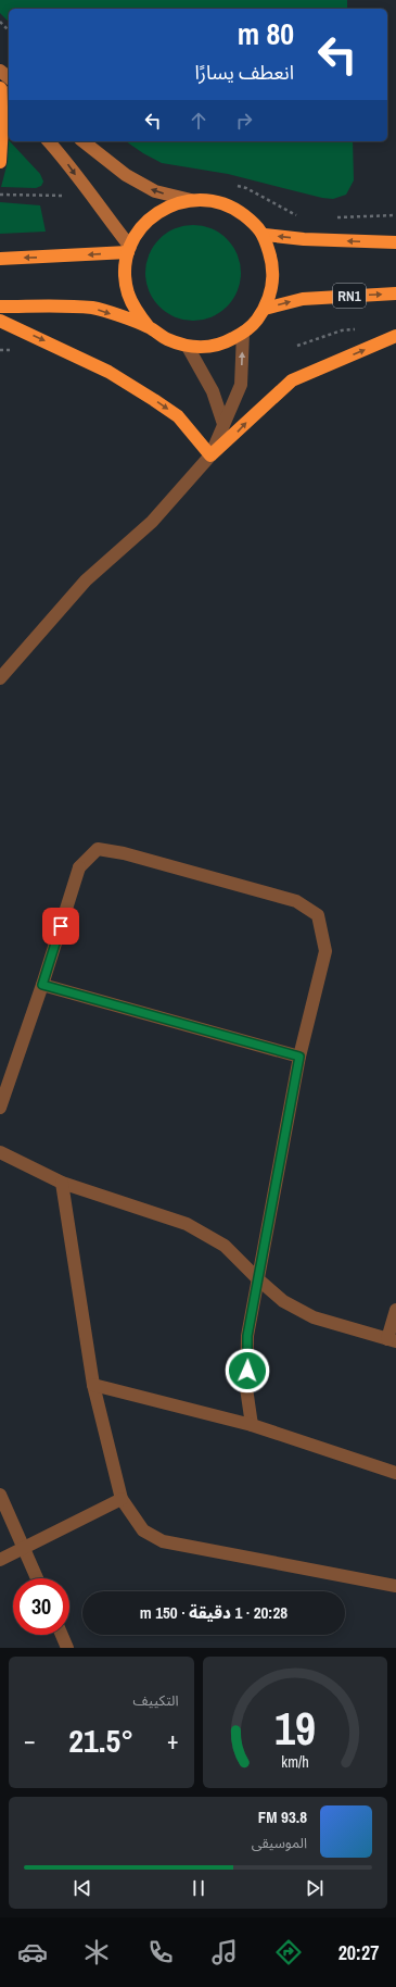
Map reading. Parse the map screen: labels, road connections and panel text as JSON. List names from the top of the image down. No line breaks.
{"streets":{"highway":["RN1"]},"page":{"turn":["80 m","انعطف يسارًا"],"limit":"30","trip":"20:28 · 1 دقيقة · 150 m","tile":"التكييف","heat":["−","21.5°","+"],"song":["93.8 FM","الموسيقى"],"tabs":"20:27","gauge":["19","km/h"]}}
